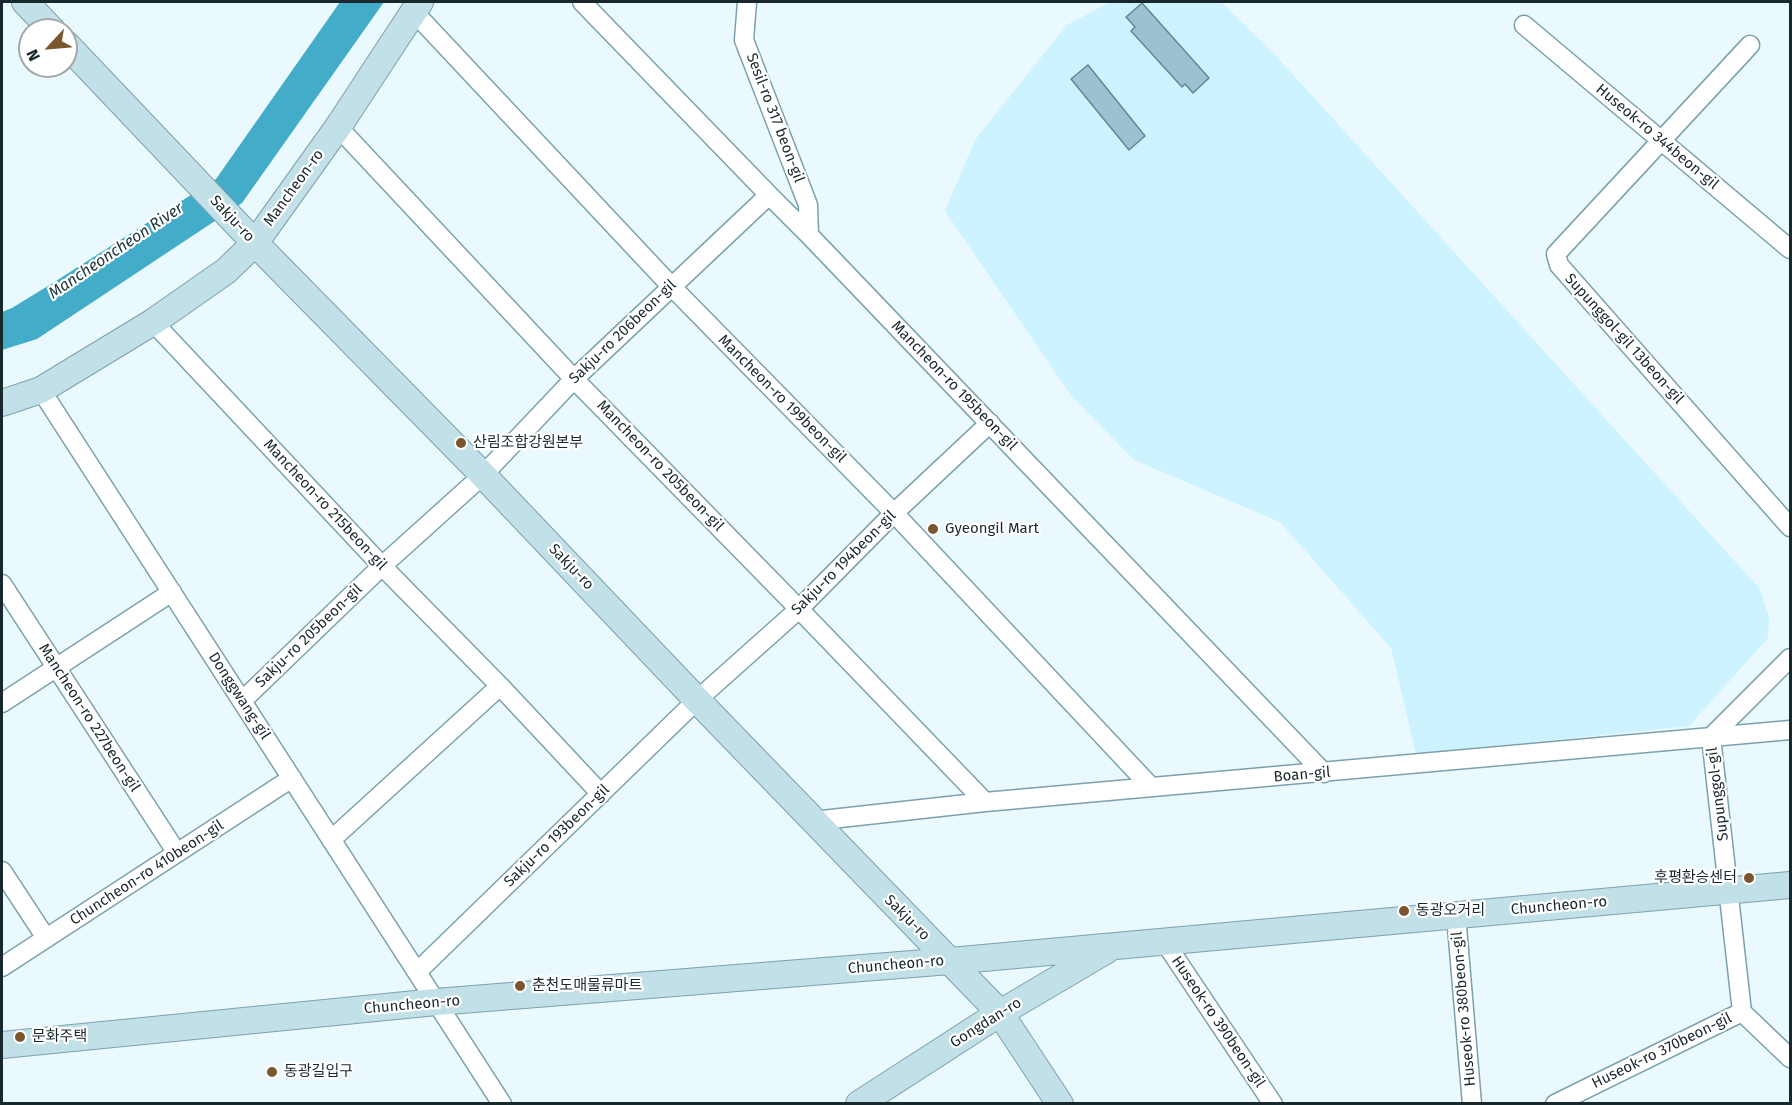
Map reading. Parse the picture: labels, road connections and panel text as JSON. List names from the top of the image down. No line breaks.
{"streets":{"street":["Sesil-ro 317 beon-gil","Huseok-ro 344beon-gil","Mancheon-ro","Sakju-ro","Sakju-ro 206beon-gil","Supunggol-gil 13beon-gil","Mancheon-ro 195beon-gil","Mancheon-ro 199beon-gil","Mancheon-ro 205beon-gil","Mancheon-ro 215beon-gil","Sakju-ro 194beon-gil","Sakju-ro 205beon-gil","Donggwang-gil","Mancheon-ro 227beon-gil","Boan-gil","Supunggol-gil","Sakju-ro 193beon-gil","Chuncheon-ro 410beon-gil","Chuncheon-ro","Huseok-ro 380beon-gil","Huseok-ro 390beon-gil","Gongdan-ro","Huseok-ro 370beon-gil"]},"crossings":[["Sesil-ro 317 beon-gil","Mancheon-ro 195beon-gil"],["Huseok-ro 344beon-gil","Supunggol-gil 13beon-gil"],["Mancheon-ro","Sakju-ro"],["Mancheon-ro","Mancheon-ro 199beon-gil"],["Mancheon-ro","Mancheon-ro 205beon-gil"],["Mancheon-ro","Mancheon-ro 215beon-gil"],["Mancheon-ro","Donggwang-gil"],["Sakju-ro","Sakju-ro 206beon-gil"],["Sakju-ro","Sakju-ro 194beon-gil"],["Sakju-ro","Sakju-ro 205beon-gil"],["Sakju-ro","Boan-gil"],["Sakju-ro","Sakju-ro 193beon-gil"],["Sakju-ro","Chuncheon-ro"],["Sakju-ro","Gongdan-ro"],["Sakju-ro 206beon-gil","Mancheon-ro 195beon-gil"],["Sakju-ro 206beon-gil","Mancheon-ro 199beon-gil"],["Sakju-ro 206beon-gil","Mancheon-ro 205beon-gil"],["Sakju-ro 206beon-gil","Sakju-ro 205beon-gil"],["Mancheon-ro 195beon-gil","Sakju-ro 194beon-gil"],["Mancheon-ro 195beon-gil","Boan-gil"],["Mancheon-ro 199beon-gil","Sakju-ro 194beon-gil"],["Mancheon-ro 199beon-gil","Boan-gil"],["Mancheon-ro 205beon-gil","Sakju-ro 194beon-gil"],["Mancheon-ro 205beon-gil","Boan-gil"],["Mancheon-ro 215beon-gil","Sakju-ro 205beon-gil"],["Mancheon-ro 215beon-gil","Sakju-ro 193beon-gil"],["Sakju-ro 194beon-gil","Sakju-ro 193beon-gil"],["Sakju-ro 205beon-gil","Donggwang-gil"],["Donggwang-gil","Sakju-ro 193beon-gil"],["Donggwang-gil","Chuncheon-ro 410beon-gil"],["Donggwang-gil","Chuncheon-ro"],["Mancheon-ro 227beon-gil","Chuncheon-ro 410beon-gil"],["Boan-gil","Supunggol-gil"],["Supunggol-gil","Chuncheon-ro"],["Supunggol-gil","Huseok-ro 370beon-gil"],["Chuncheon-ro","Huseok-ro 380beon-gil"],["Chuncheon-ro","Huseok-ro 390beon-gil"],["Chuncheon-ro","Gongdan-ro"]],"water":["Mancheoncheon River"],"places":["산림조합강원본부","Gyeongil Mart","후평환승센터","동광오거리","춘천도매물류마트","문화주택","동광길입구"],"north":"bottom left"}
